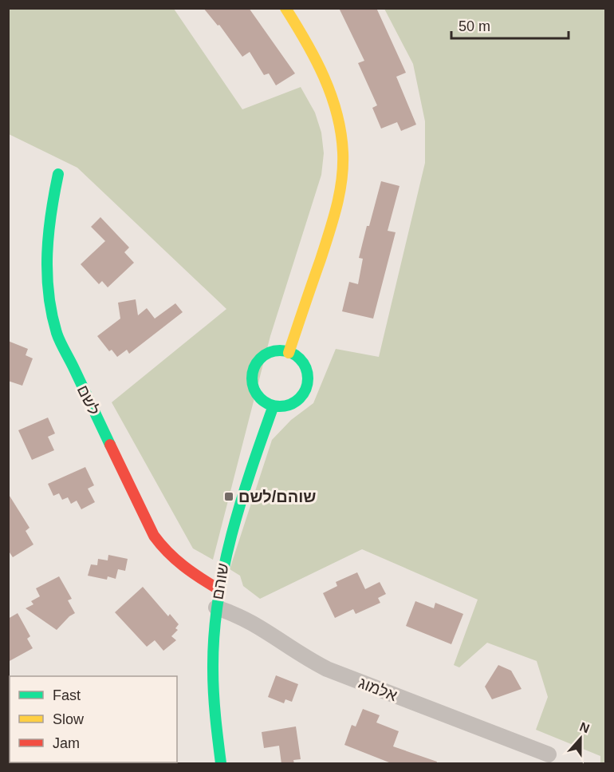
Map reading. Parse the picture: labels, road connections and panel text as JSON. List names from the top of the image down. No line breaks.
{"streets":{"street":["לשם","שוהם","אלמוג"]},"crossings":[["לשם","שוהם"],["שוהם","אלמוג"]],"places":{"transit":["שוהם/לשם"]},"legend":["Fast","Slow","Jam"],"scale_bar":"50 m","north":"top"}
